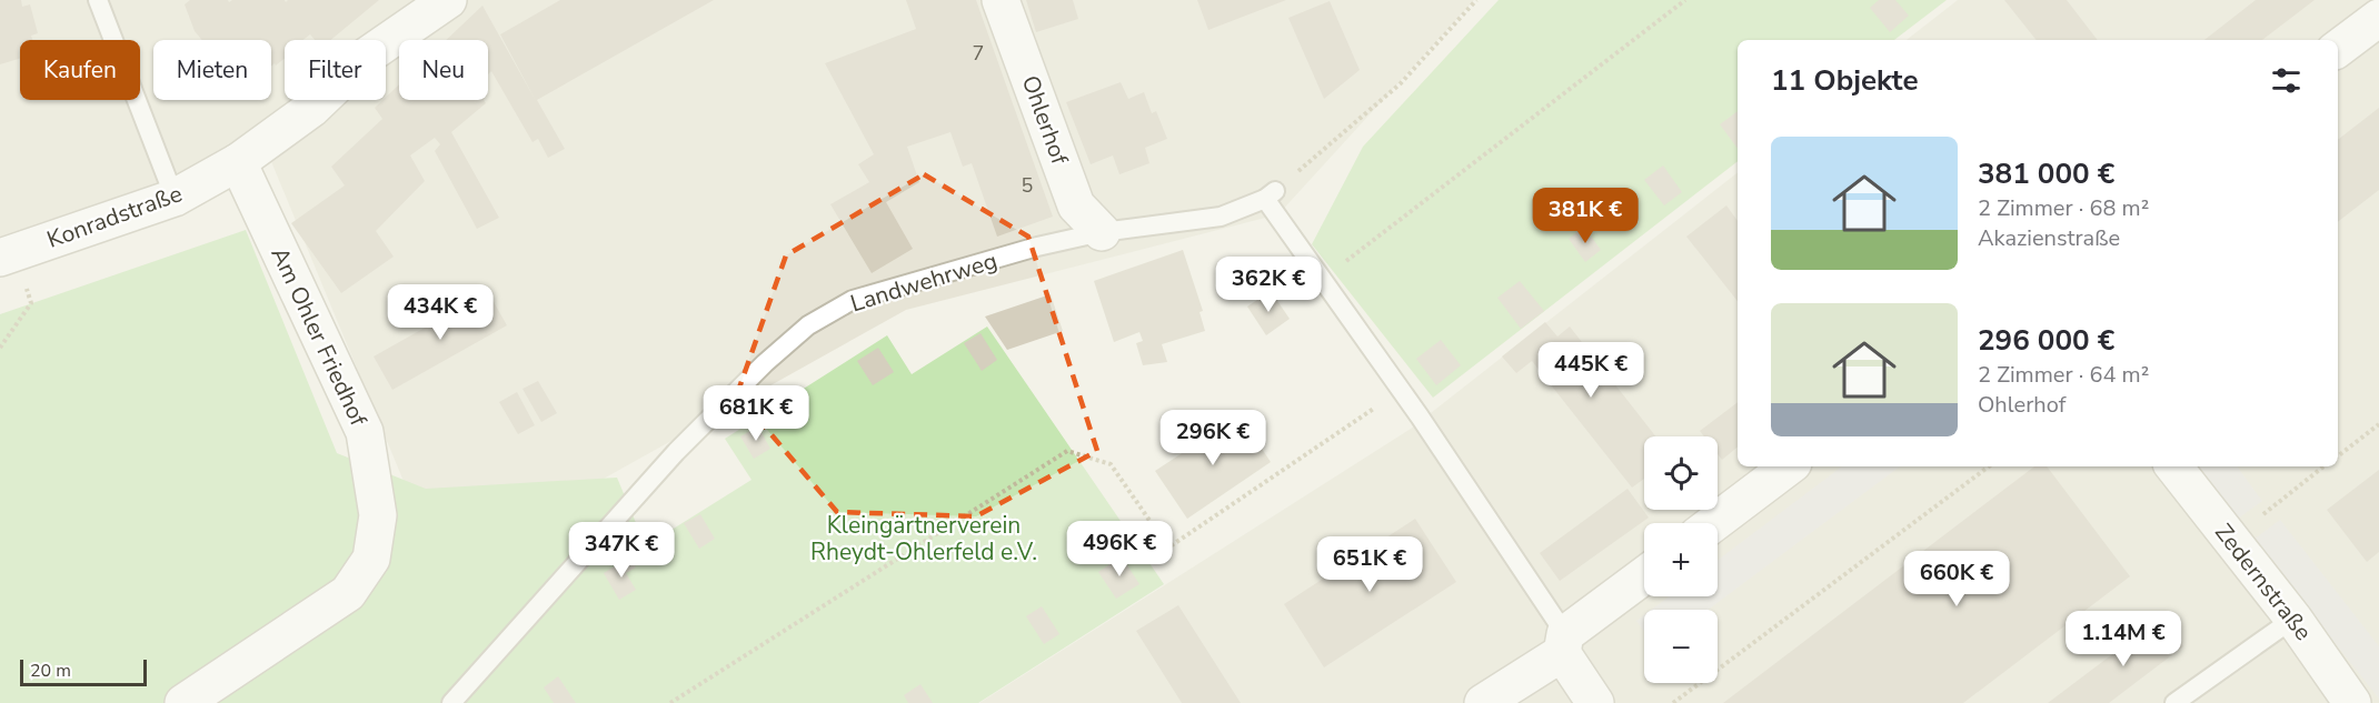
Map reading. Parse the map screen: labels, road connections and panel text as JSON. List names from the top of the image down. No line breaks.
{"streets":{"street":["Ohlerhof","Konradstraße","Am Ohler Friedhof","Zedernstraße"],"lane":["Landwehrweg"]},"crossings":[["Ohlerhof","Landwehrweg"],["Konradstraße","Am Ohler Friedhof"]],"parks":["Kleingärtnerverein Rheydt-Ohlerfeld e.V."],"house_numbers":["7","5"],"scale_bar":"20 m","page":{"chip":["Kaufen","Mieten","Filter","Neu"],"heading":"11 Objekte","list":[{"name":"381 000 €","note":"2 Zimmer · 68 m² · Akazienstraße"},{"name":"296 000 €","note":"2 Zimmer · 64 m² · Ohlerhof"}],"price":["381K €","362K €","434K €","445K €","681K €","296K €","496K €","347K €","651K €","660K €","1.14M €"],"map_buttons":["+","−"],"scale":"20 m"}}
